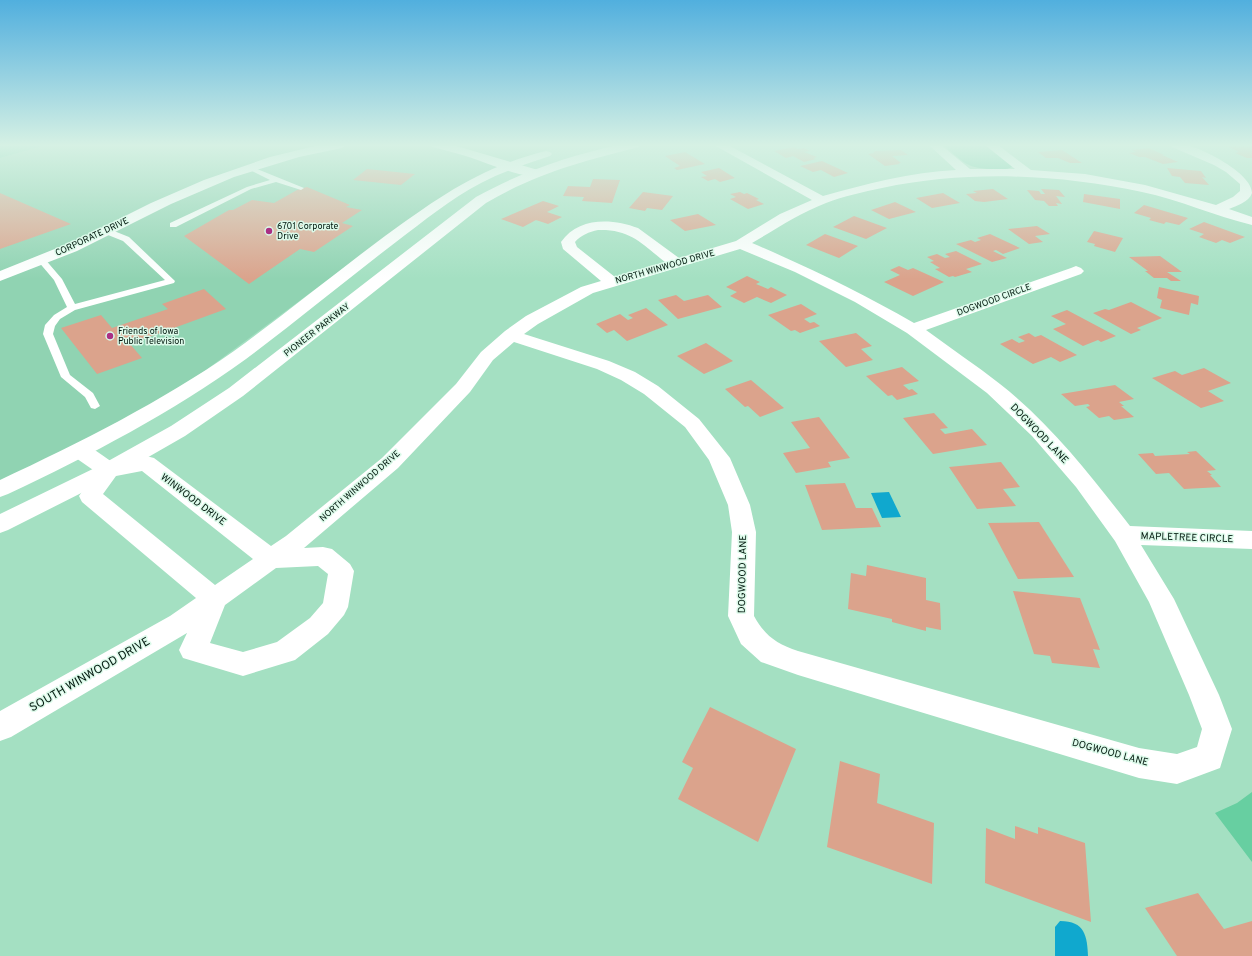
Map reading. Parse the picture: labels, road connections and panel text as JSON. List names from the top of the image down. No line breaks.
{"streets":{"street":["CORPORATE DRIVE","NORTH WINWOOD DRIVE","DOGWOOD CIRCLE","PIONEER PARKWAY","DOGWOOD LANE","WINWOOD DRIVE","MAPLETREE CIRCLE","SOUTH WINWOOD DRIVE"]},"crossings":[["NORTH WINWOOD DRIVE","DOGWOOD LANE"],["NORTH WINWOOD DRIVE","WINWOOD DRIVE"],["NORTH WINWOOD DRIVE","SOUTH WINWOOD DRIVE"],["DOGWOOD CIRCLE","DOGWOOD LANE"],["PIONEER PARKWAY","WINWOOD DRIVE"],["DOGWOOD LANE","MAPLETREE CIRCLE"]],"places":["6701 Corporate Drive","Friends of Iowa Public Television"]}
